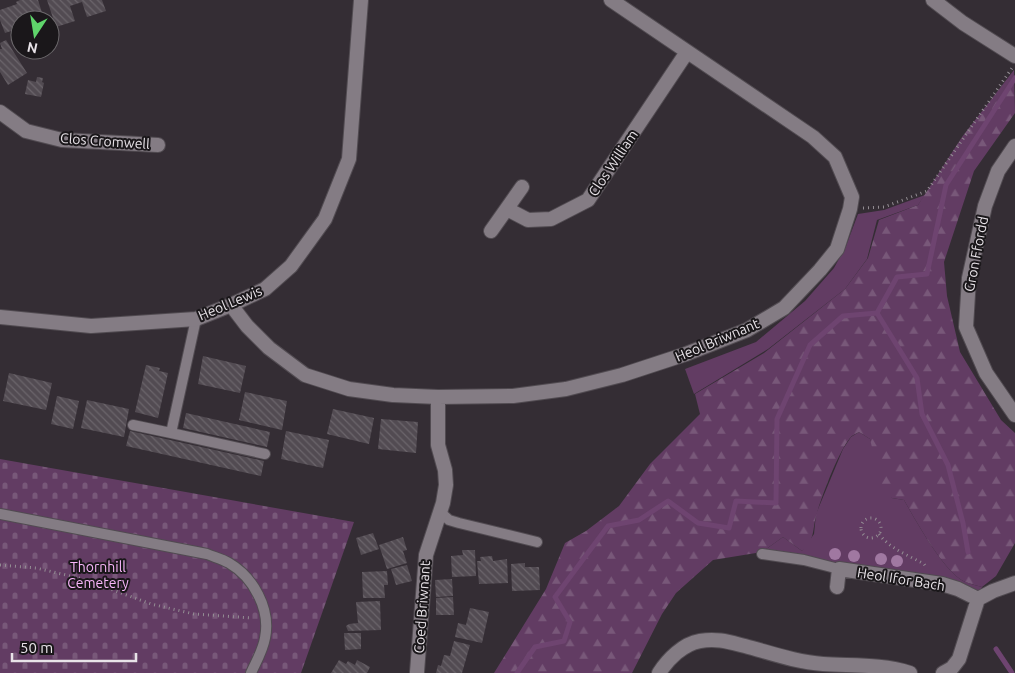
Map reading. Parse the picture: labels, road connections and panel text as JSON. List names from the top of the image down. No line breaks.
{"streets":{"street":["Clos Cromwell","Clos William","Gron Ffordd","Heol Lewis","Heol Briwnant","Heol Ifor Bach","Coed Briwnant"]},"crossings":[["Clos William","Heol Briwnant"],["Heol Lewis","Heol Briwnant"],["Heol Briwnant","Coed Briwnant"]],"parks":["Thornhill Cemetery"],"scale_bar":"50 m","north":"bottom"}
